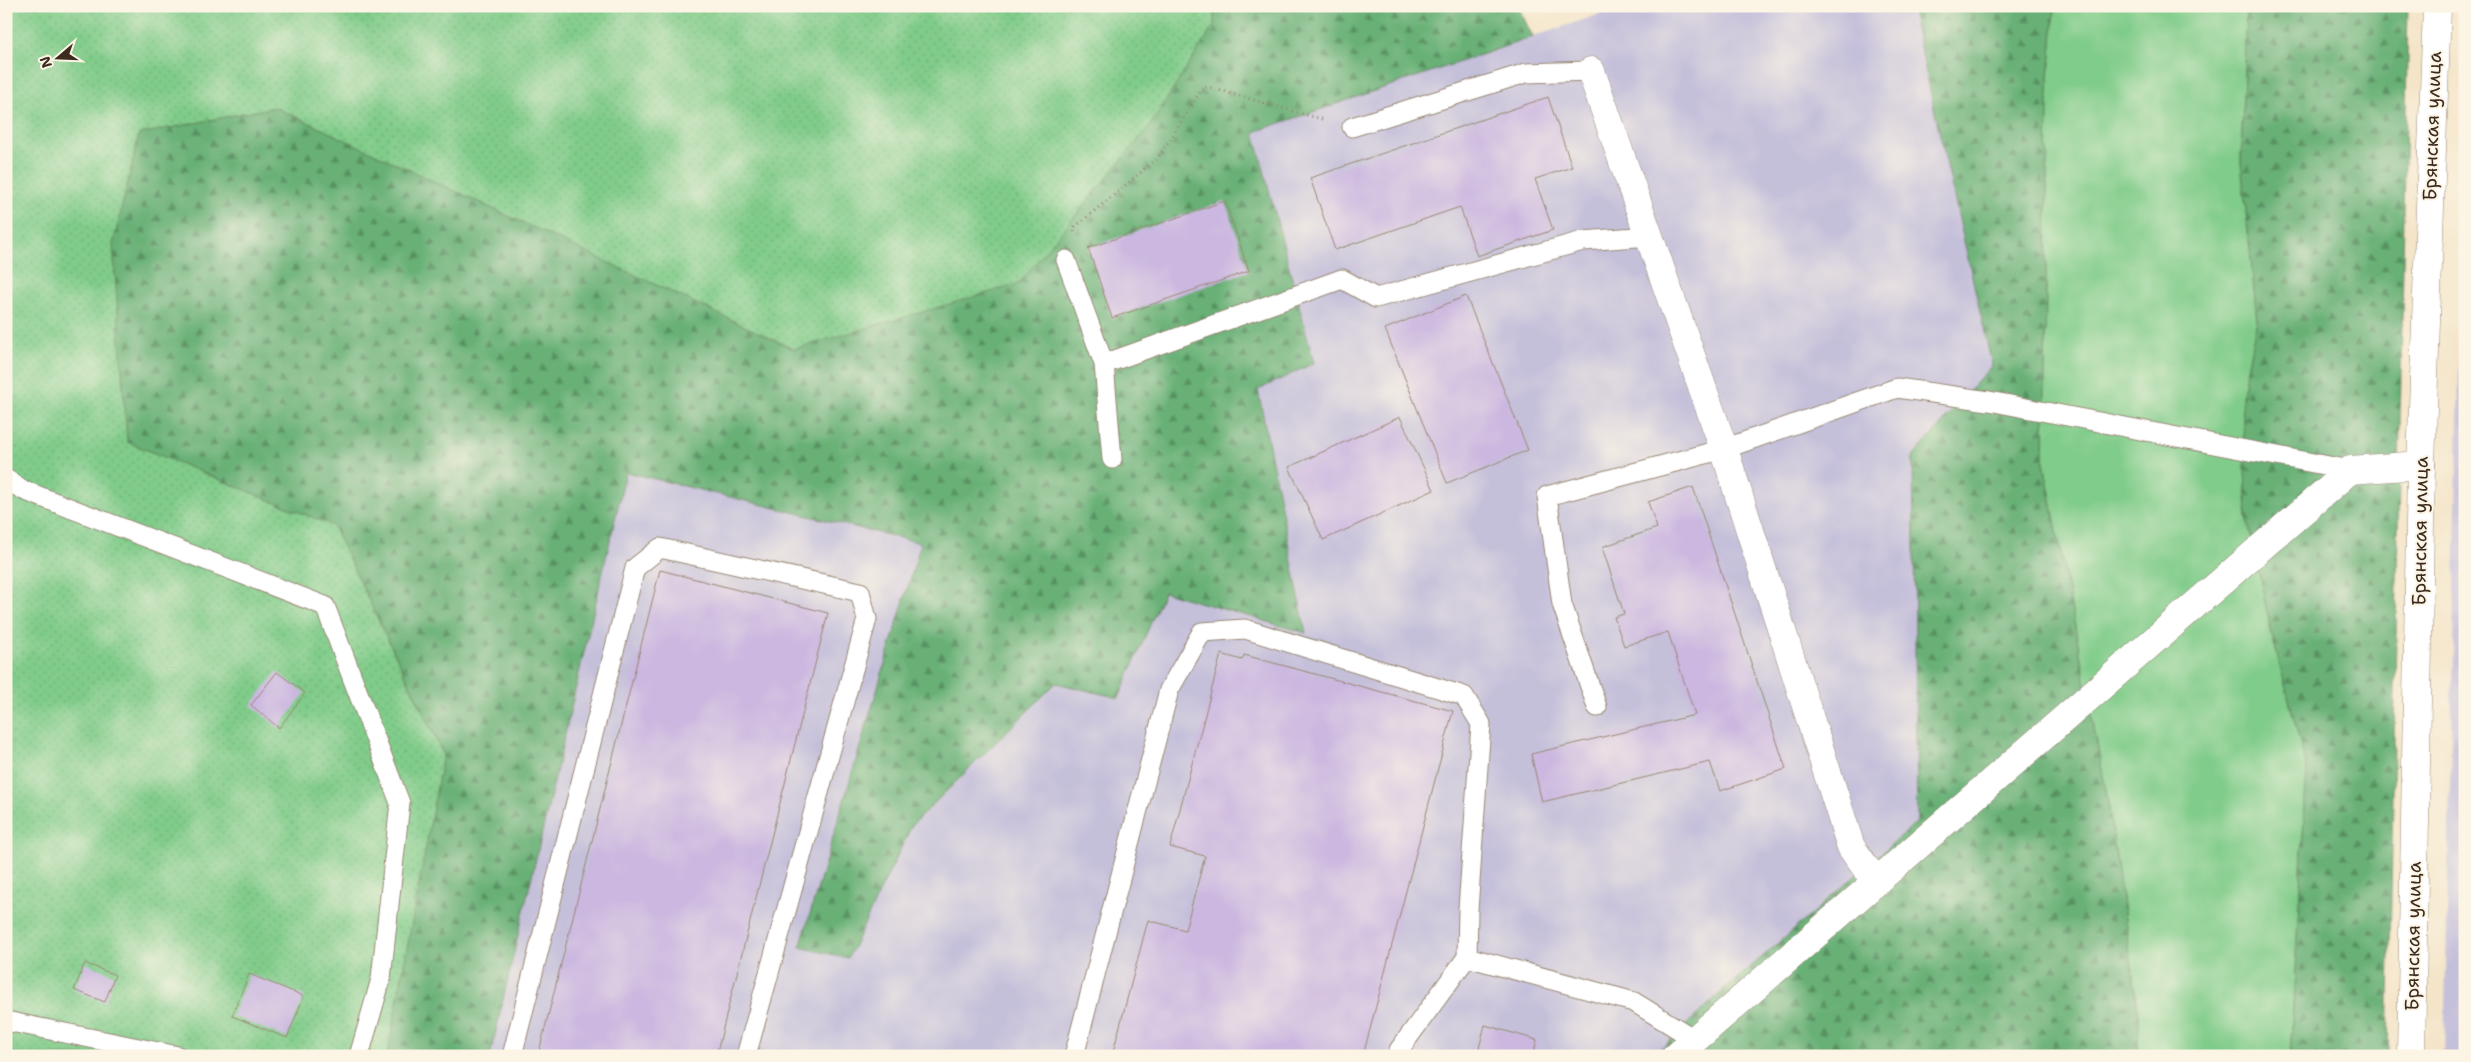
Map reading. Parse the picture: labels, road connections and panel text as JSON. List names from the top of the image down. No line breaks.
{"streets":{"street":["Брянская улица"]},"north":"left"}
